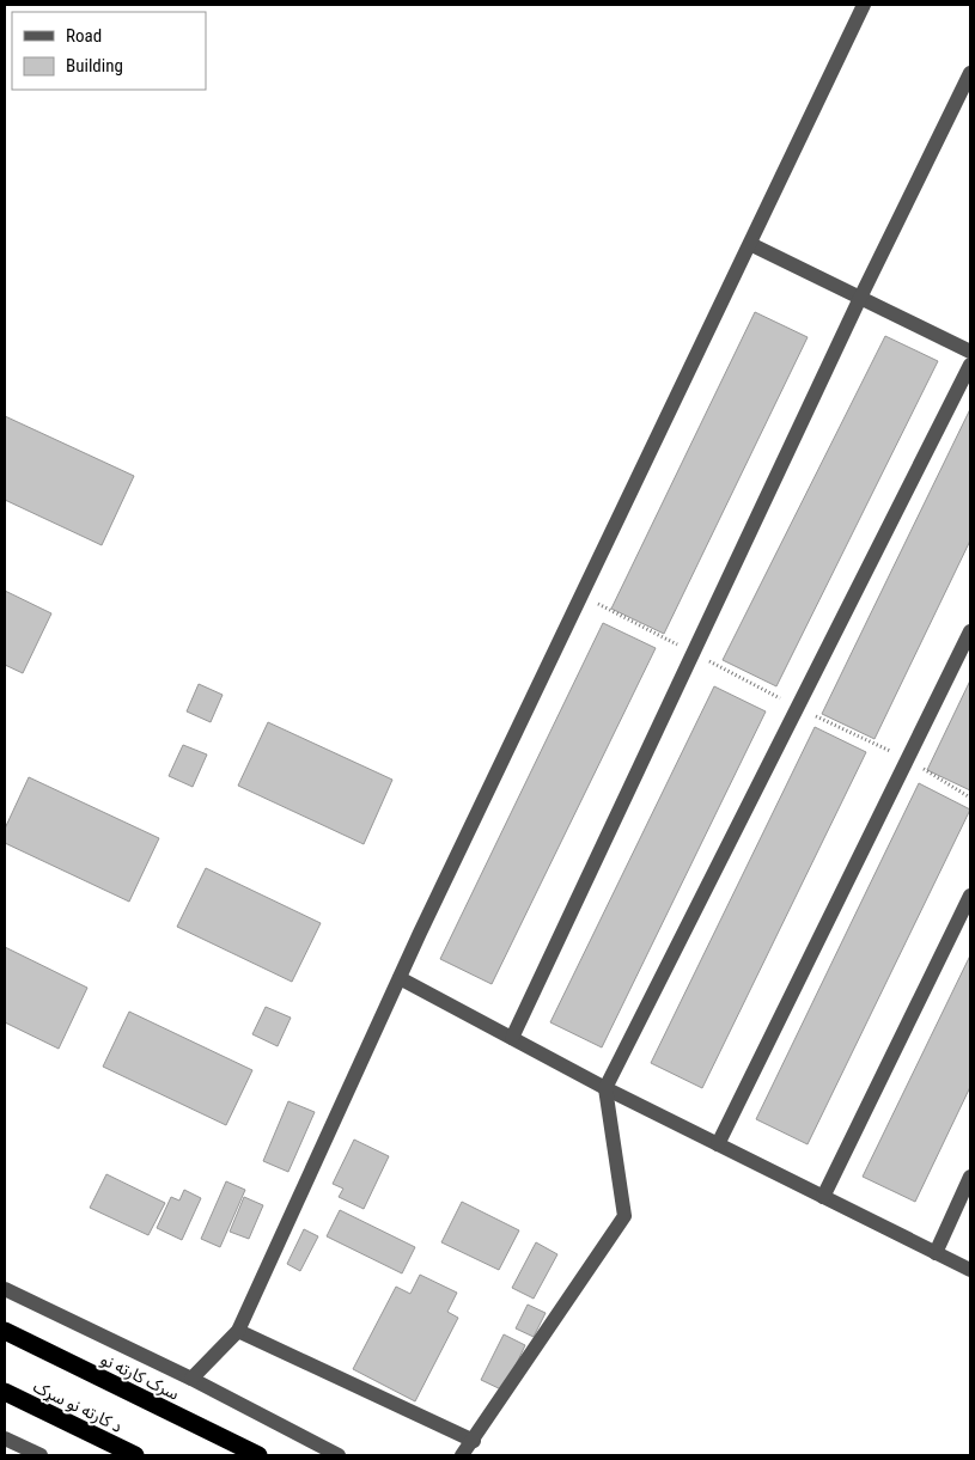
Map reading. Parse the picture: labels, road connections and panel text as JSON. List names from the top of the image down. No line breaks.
{"streets":{"highway":["سرک کارته نو","د کارته نو سړک"]},"legend":["Road","Building"]}
